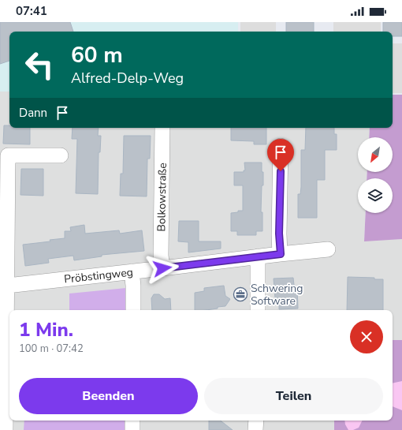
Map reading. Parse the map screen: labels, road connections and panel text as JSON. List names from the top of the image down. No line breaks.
{"streets":{"street":["Bolkowstraße","Pröbstingweg"]},"crossings":[["Bolkowstraße","Pröbstingweg"]],"places":{"office":["Schwering Software"]},"north":"bottom left","page":{"status":"07:41","turn":["60 m","Alfred-Delp-Weg"],"then":"Dann","heading":["1 Min.","100 m · 07:42"],"buttons":["Beenden","Teilen"]}}
